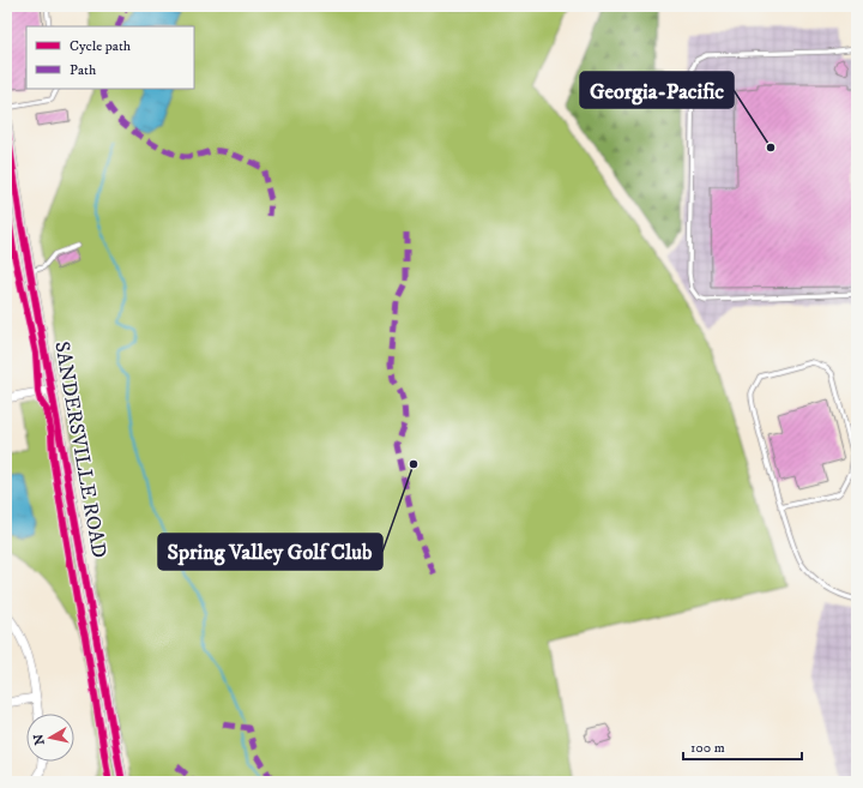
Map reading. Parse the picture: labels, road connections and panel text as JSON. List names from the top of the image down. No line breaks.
{"streets":{"street":["SANDERSVILLE ROAD"]},"places":["Georgia-Pacific","Spring Valley Golf Club"],"legend":["Cycle path","Path"],"scale_bar":"100 m","north":"left"}
